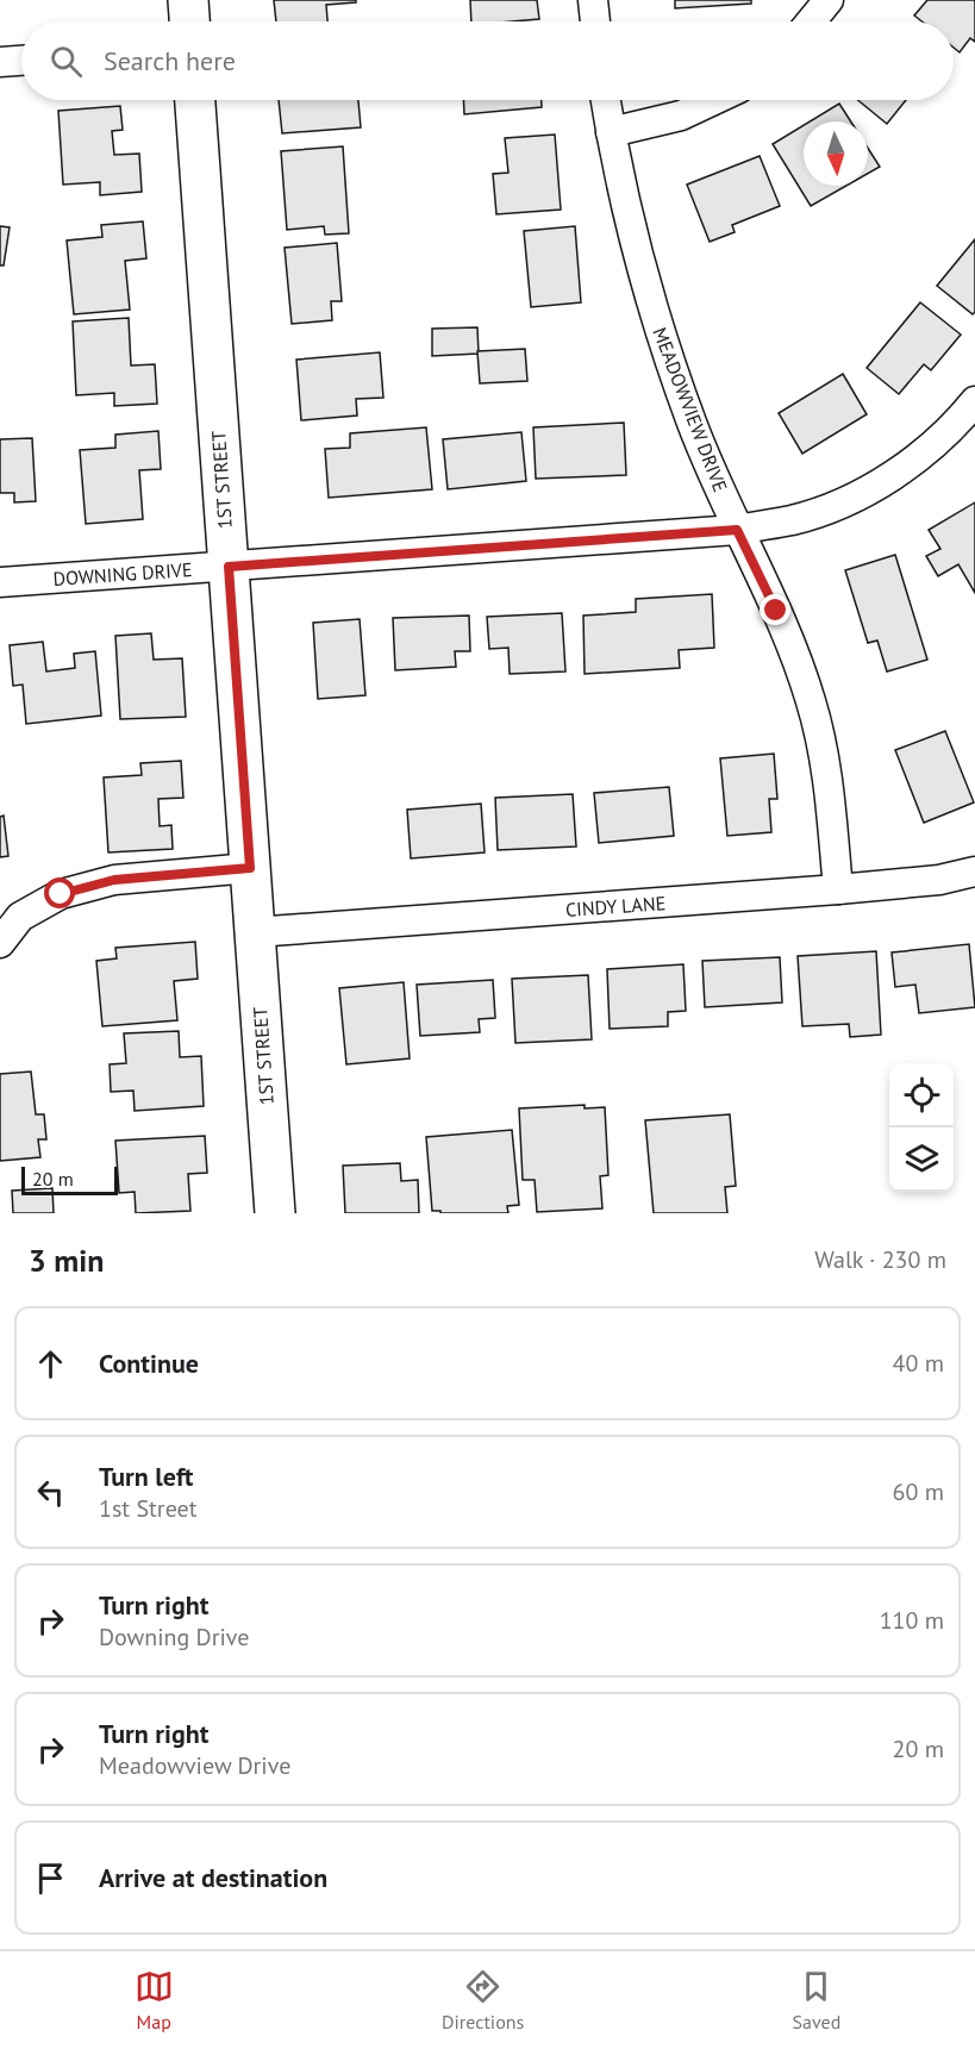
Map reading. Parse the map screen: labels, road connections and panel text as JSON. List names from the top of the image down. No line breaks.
{"streets":{"street":["MEADOWVIEW DRIVE","1ST STREET","DOWNING DRIVE","CINDY LANE"]},"crossings":[["MEADOWVIEW DRIVE","DOWNING DRIVE"],["MEADOWVIEW DRIVE","CINDY LANE"],["1ST STREET","DOWNING DRIVE"],["1ST STREET","CINDY LANE"]],"scale_bar":"20 m","north":"bottom","page":{"search":"Search here","scale":"20 m","heading":["3 min","Walk · 230 m"],"list":[["Continue","40 m"],["Turn left","1st Street","60 m"],["Turn right","Downing Drive","110 m"],["Turn right","Meadowview Drive","20 m"],"Arrive at destination"],"nav":["Map","Directions","Saved"]}}
